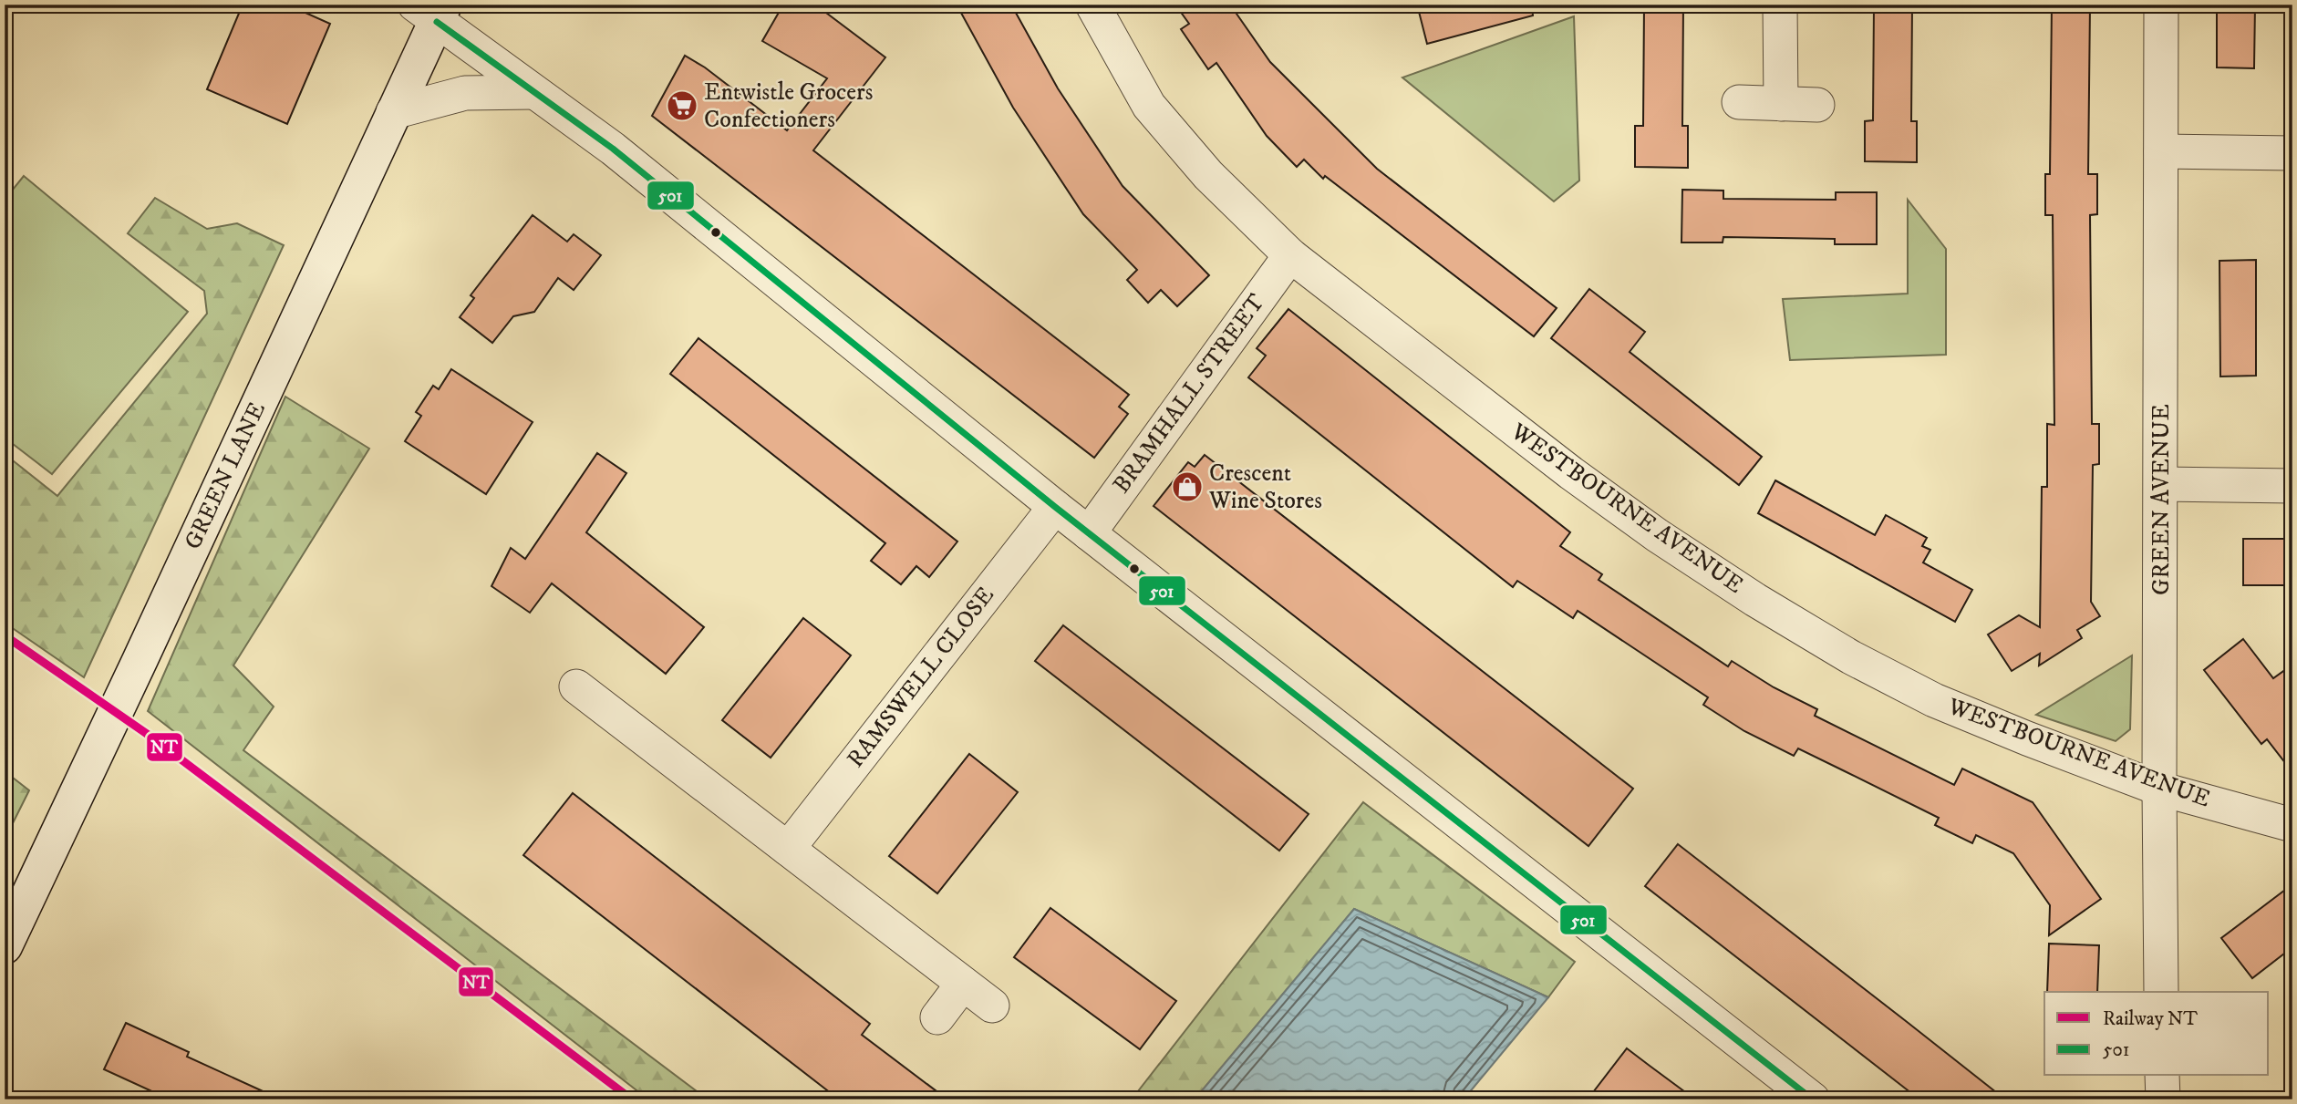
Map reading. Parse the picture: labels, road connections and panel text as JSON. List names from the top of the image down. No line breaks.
{"streets":{"street":["BRAMHALL STREET","GREEN LANE","GREEN AVENUE","WESTBOURNE AVENUE","RAMSWELL CLOSE"]},"crossings":[["BRAMHALL STREET","WESTBOURNE AVENUE"],["GREEN AVENUE","WESTBOURNE AVENUE"]],"places":{"supermarket":["Entwistle Grocers Confectioners"],"shop":["Crescent Wine Stores"]},"lines":["transit line 501","rail line NT"],"legend":["Railway NT","501"]}
